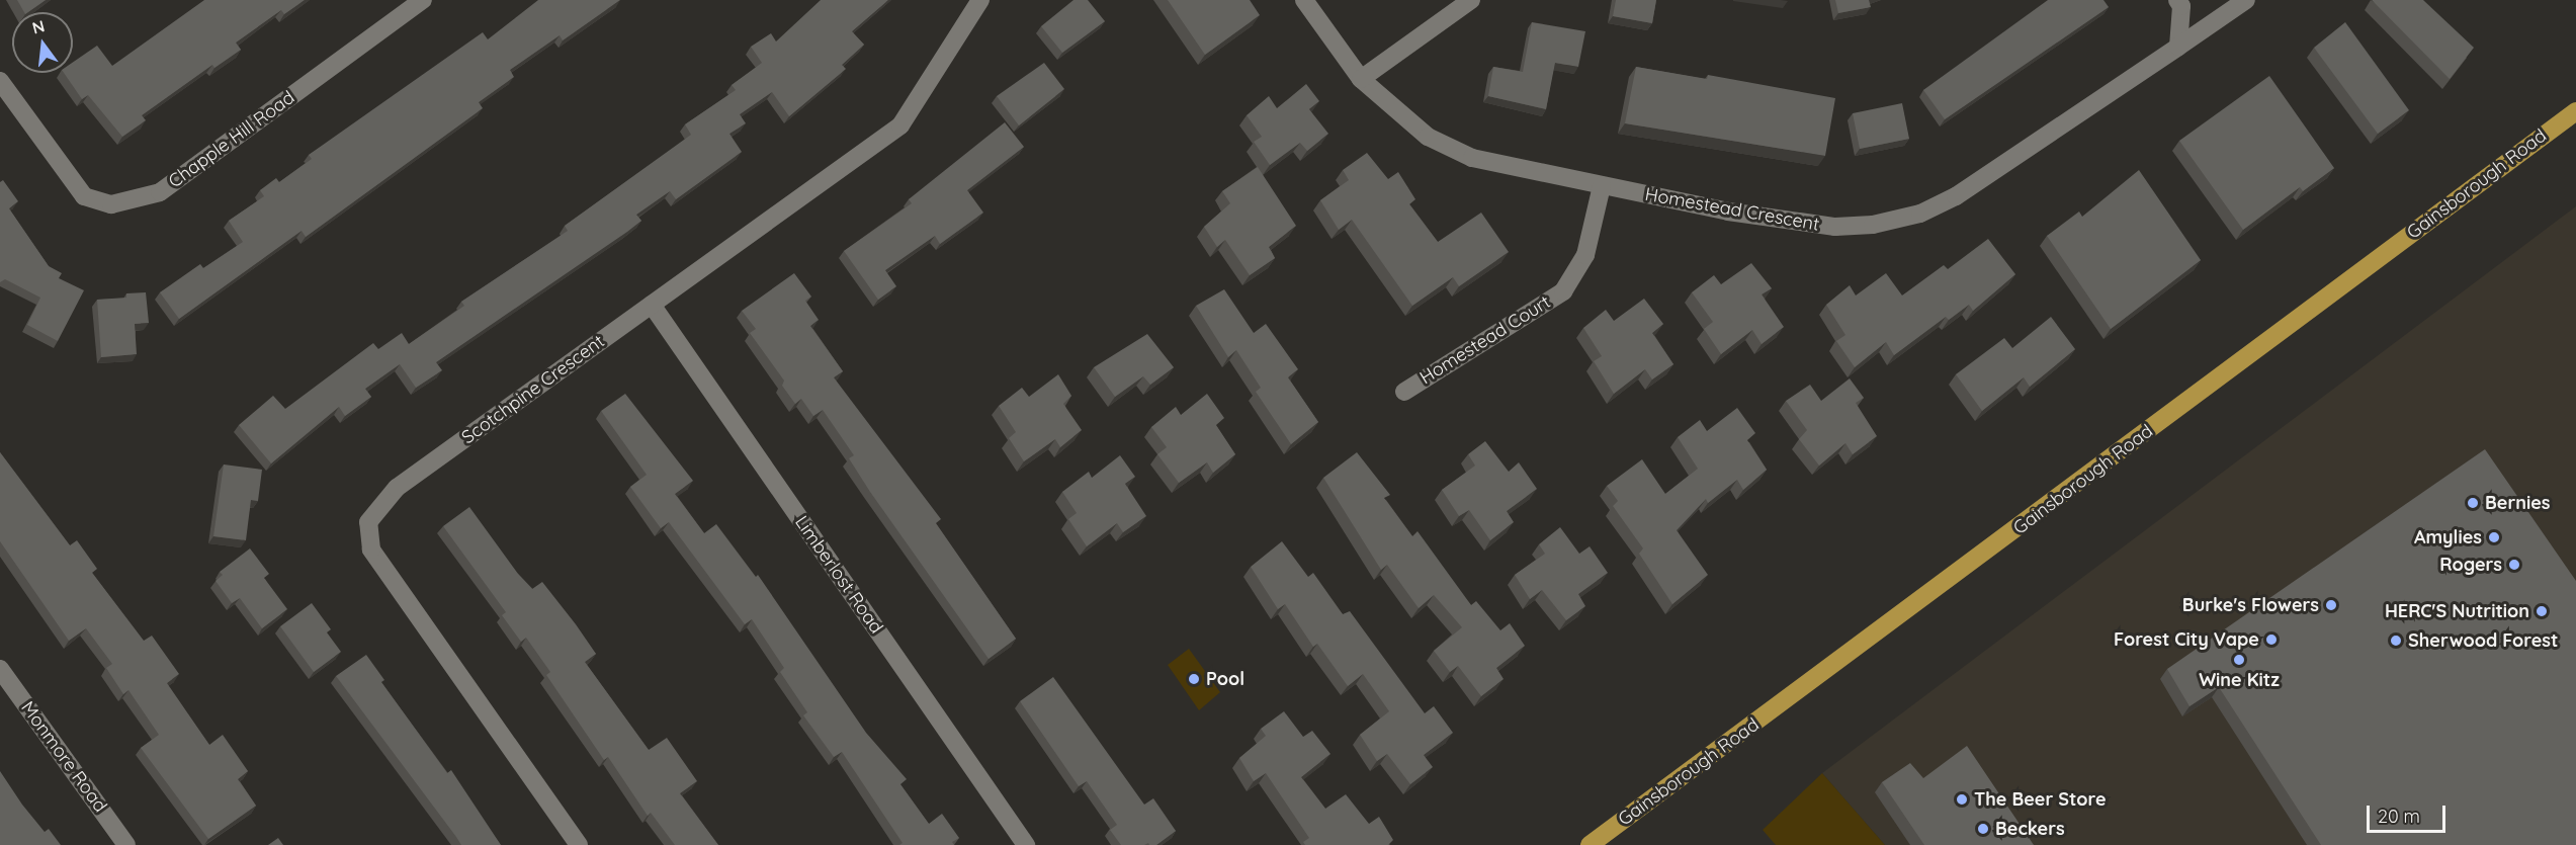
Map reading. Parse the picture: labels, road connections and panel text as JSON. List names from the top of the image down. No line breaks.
{"streets":{"main road":["Gainsborough Road"],"street":["Chapple Hill Road","Homestead Crescent","Homestead Court","Scotchpine Crescent","Limberlost Road","Monmore Road"]},"crossings":[["Homestead Crescent","Homestead Court"],["Scotchpine Crescent","Limberlost Road"]],"places":["Bernies","Amylies","Rogers","Burke's Flowers","HERC'S Nutrition","Forest City Vape","Sherwood Forest","Wine Kitz","Pool","The Beer Store","Beckers"],"scale_bar":"20 m","north":"top"}
